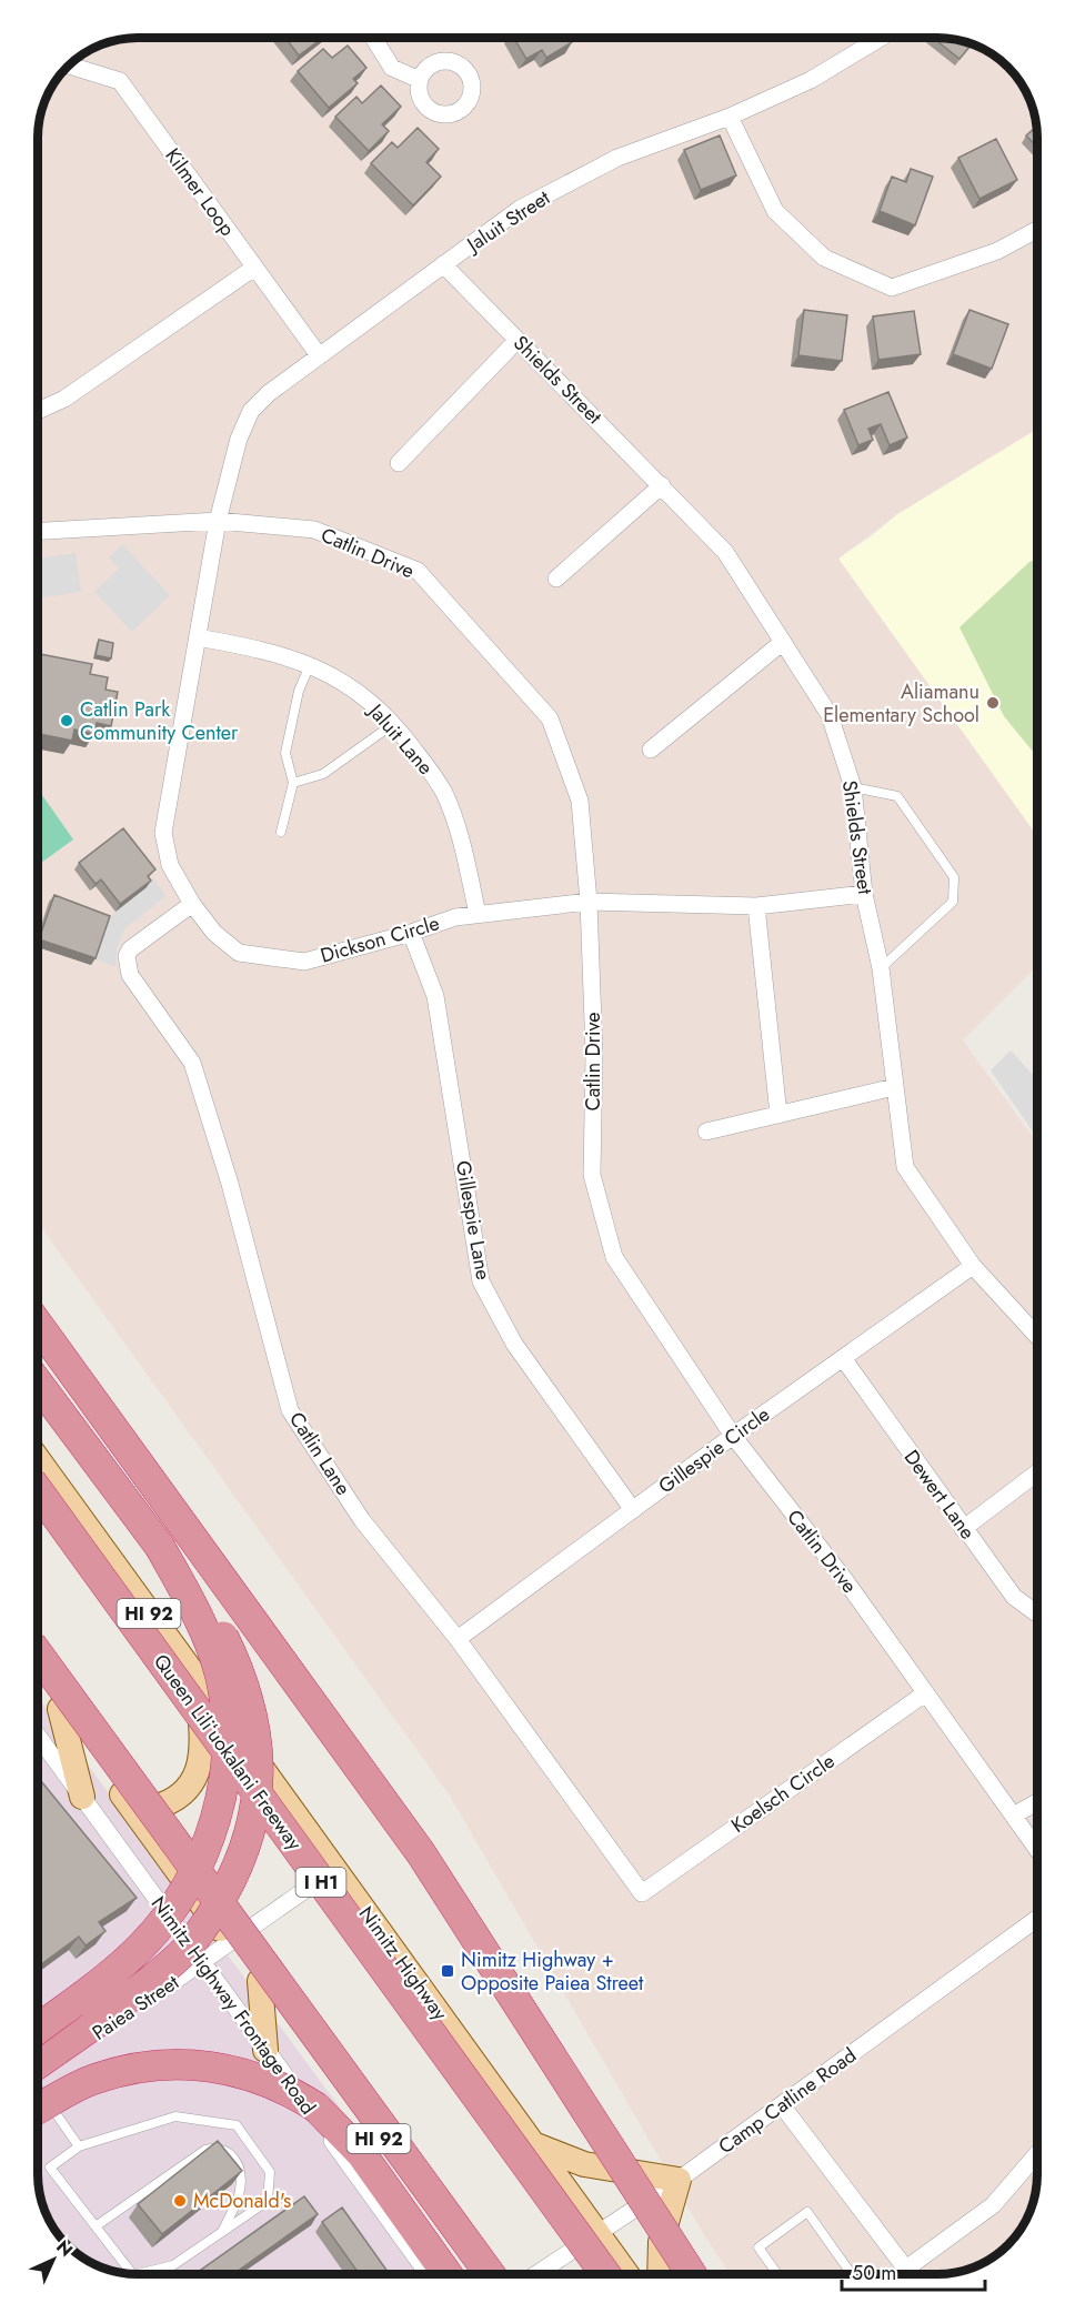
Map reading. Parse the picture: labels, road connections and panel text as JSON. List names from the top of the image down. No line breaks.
{"streets":{"highway":["Queen Liliʻuokalani Freeway","I H1"],"main road":["HI 92","Nimitz Highway"],"street":["Kilmer Loop","Jaluit Street","Shields Street","Catlin Drive","Jaluit Lane","Dickson Circle","Gillespie Lane","Gillespie Circle","Catlin Lane","Dewert Lane","Koelsch Circle","Nimitz Highway Frontage Road","Paiea Street","Camp Catline Road"]},"crossings":[["Kilmer Loop","Jaluit Street"],["Jaluit Street","Shields Street"],["Jaluit Street","Catlin Drive"],["Jaluit Street","Jaluit Lane"],["Jaluit Street","Dickson Circle"],["Shields Street","Dickson Circle"],["Shields Street","Gillespie Circle"],["Catlin Drive","Dickson Circle"],["Catlin Drive","Gillespie Circle"],["Catlin Drive","Koelsch Circle"],["Jaluit Lane","Dickson Circle"],["Dickson Circle","Gillespie Lane"],["Dickson Circle","Catlin Lane"],["Gillespie Lane","Gillespie Circle"],["Gillespie Circle","Catlin Lane"],["Gillespie Circle","Dewert Lane"],["Catlin Lane","Koelsch Circle"],["HI 92","Paiea Street"],["Nimitz Highway","Paiea Street"],["Nimitz Highway","Camp Catline Road"],["Nimitz Highway Frontage Road","Paiea Street"]],"places":{"other":["Aliamanu Elementary School","Catlin Park Community Center","McDonald's"],"transit":["Nimitz Highway + Opposite Paiea Street"]},"scale_bar":"50 m","north":"top right"}
